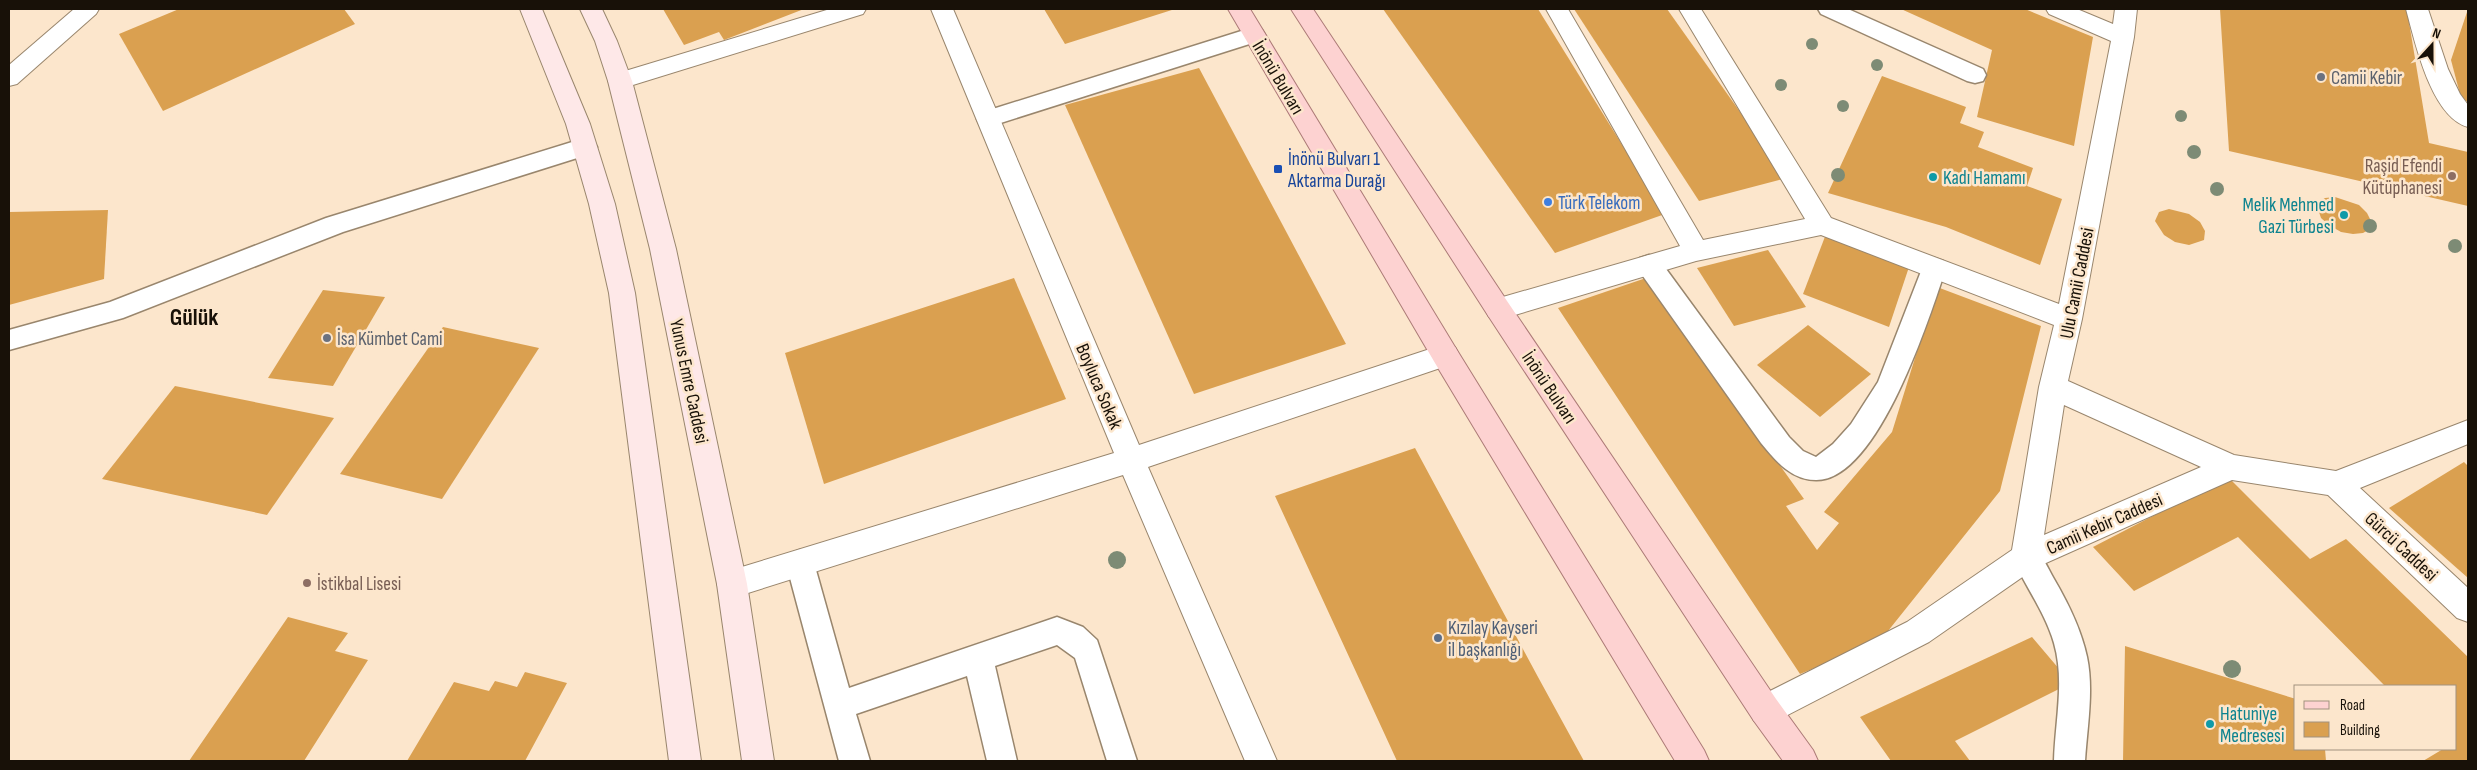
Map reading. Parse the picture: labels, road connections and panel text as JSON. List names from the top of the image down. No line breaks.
{"streets":{"main road":["İnönü Bulvarı"],"street":["Ulu Camii Caddesi","Yunus Emre Caddesi","Boyluca Sokak","Camii Kebir Caddesi","Gürcü Caddesi"]},"crossings":[["İnönü Bulvarı","Camii Kebir Caddesi"],["Ulu Camii Caddesi","Camii Kebir Caddesi"]],"districts":["Gülük"],"places":{"other":["Camii Kebir","Raşid Efendi Kütüphanesi","Kadı Hamamı","Türk Telekom","Melik Mehmed Gazi Türbesi","İsa Kümbet Cami","İstikbal Lisesi","Kızılay Kayseri il başkanlığı","Hatuniye Medresesi"],"transit":["İnönü Bulvarı 1 Aktarma Durağı"]},"legend":["Road","Building"],"north":"top"}
